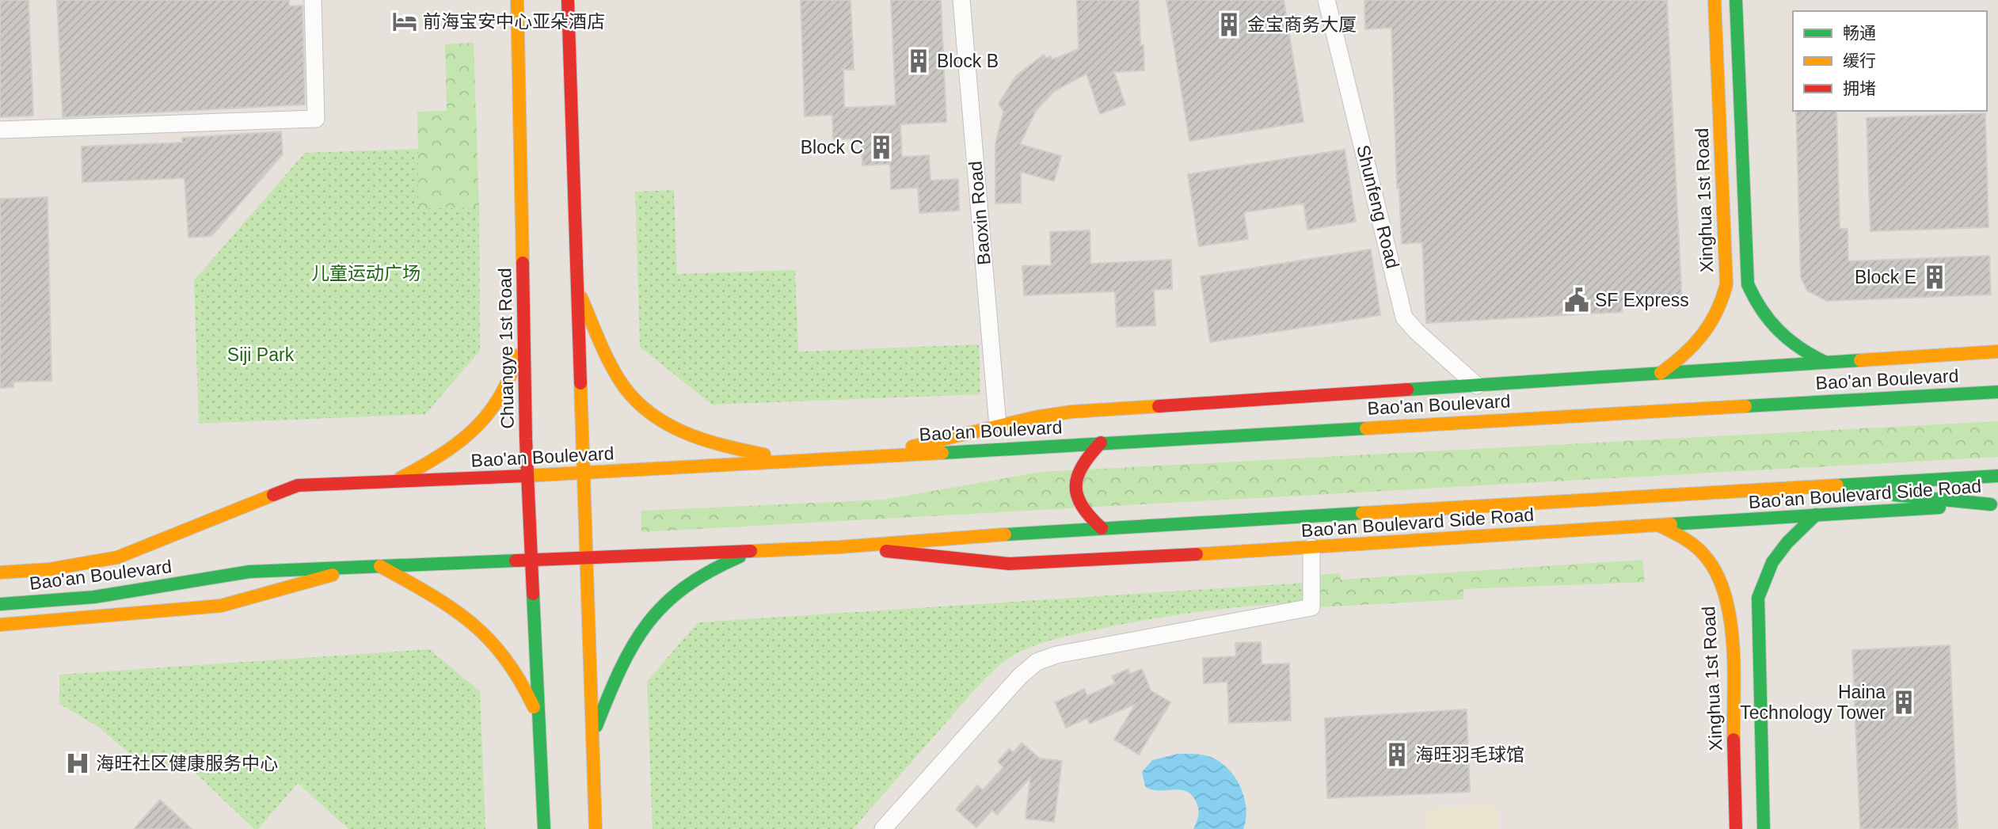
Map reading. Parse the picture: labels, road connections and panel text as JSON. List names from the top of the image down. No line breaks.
{"streets":{"main road":["Xinghua 1st Road","Chuangye 1st Road","Bao'an Boulevard","Bao'an Boulevard Side Road"],"street":["Shunfeng Road","Baoxin Road"]},"crossings":[["Xinghua 1st Road","Bao'an Boulevard Side Road"],["Chuangye 1st Road","Bao'an Boulevard"],["Bao'an Boulevard","Bao'an Boulevard Side Road"]],"parks":["儿童运动广场","Siji Park"],"places":{"hotel":["前海宝安中心亚朵酒店"],"building":["金宝商务大厦","Block B","Block C","Block E","Haina Technology Tower","海旺羽毛球馆"],"public building":["SF Express"],"hospital":["海旺社区健康服务中心"]},"legend":["畅通","缓行","拥堵"]}
